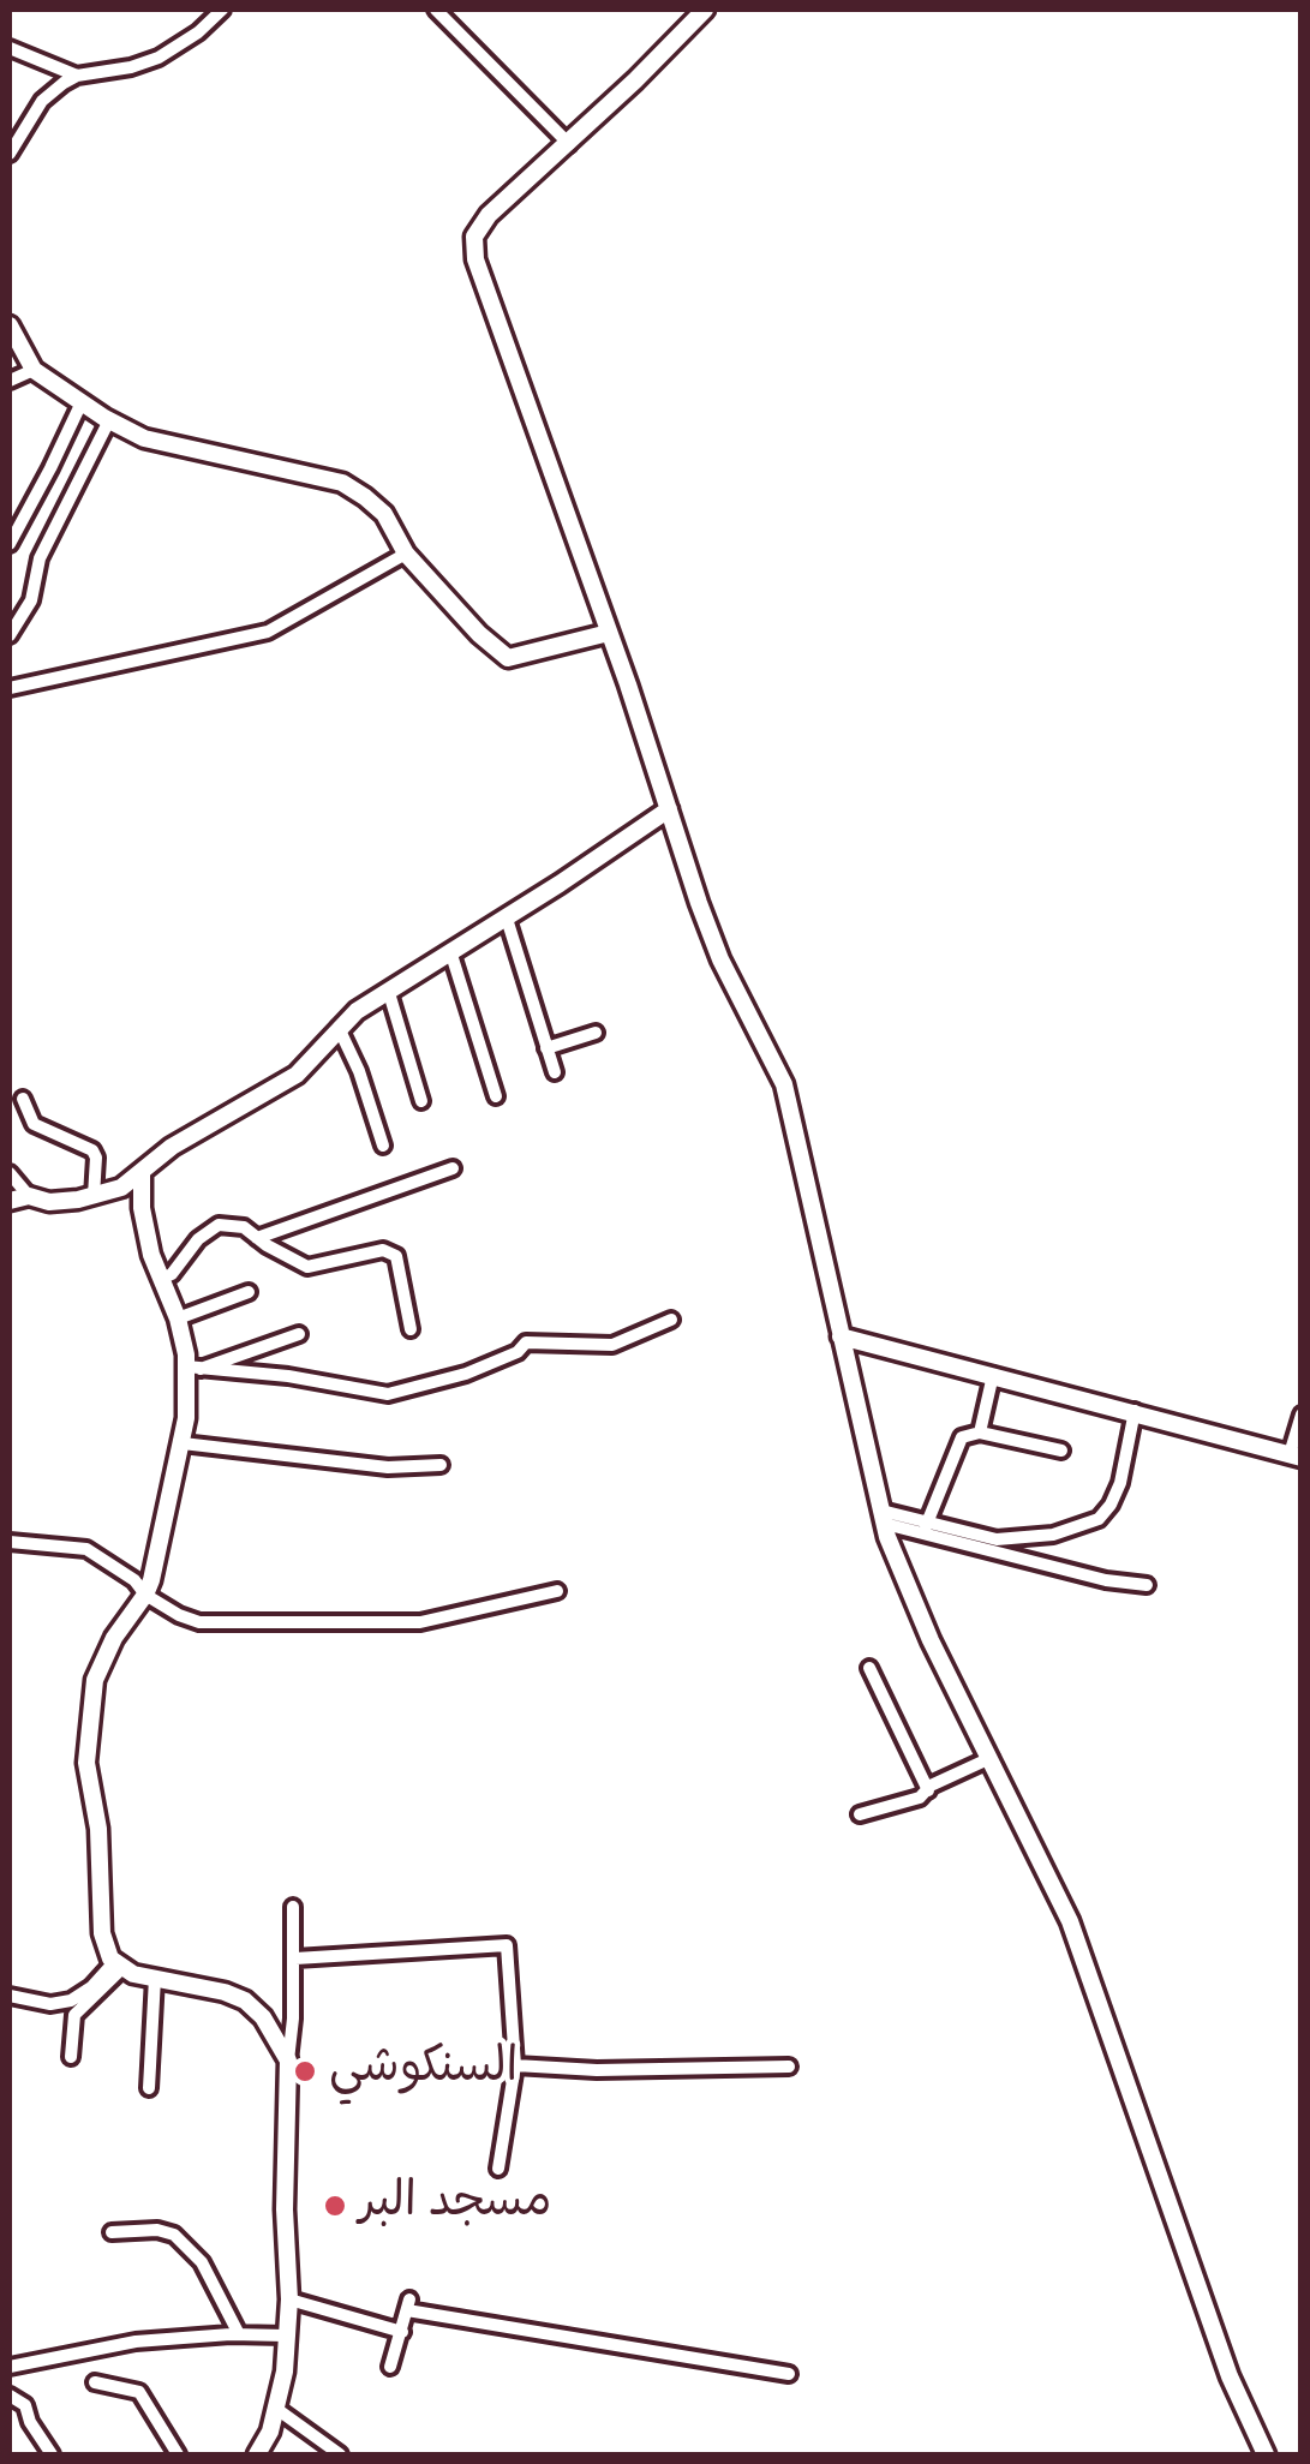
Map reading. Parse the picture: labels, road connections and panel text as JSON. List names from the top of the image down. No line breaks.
{"places":["السنكوشي","مسجد البر"]}
